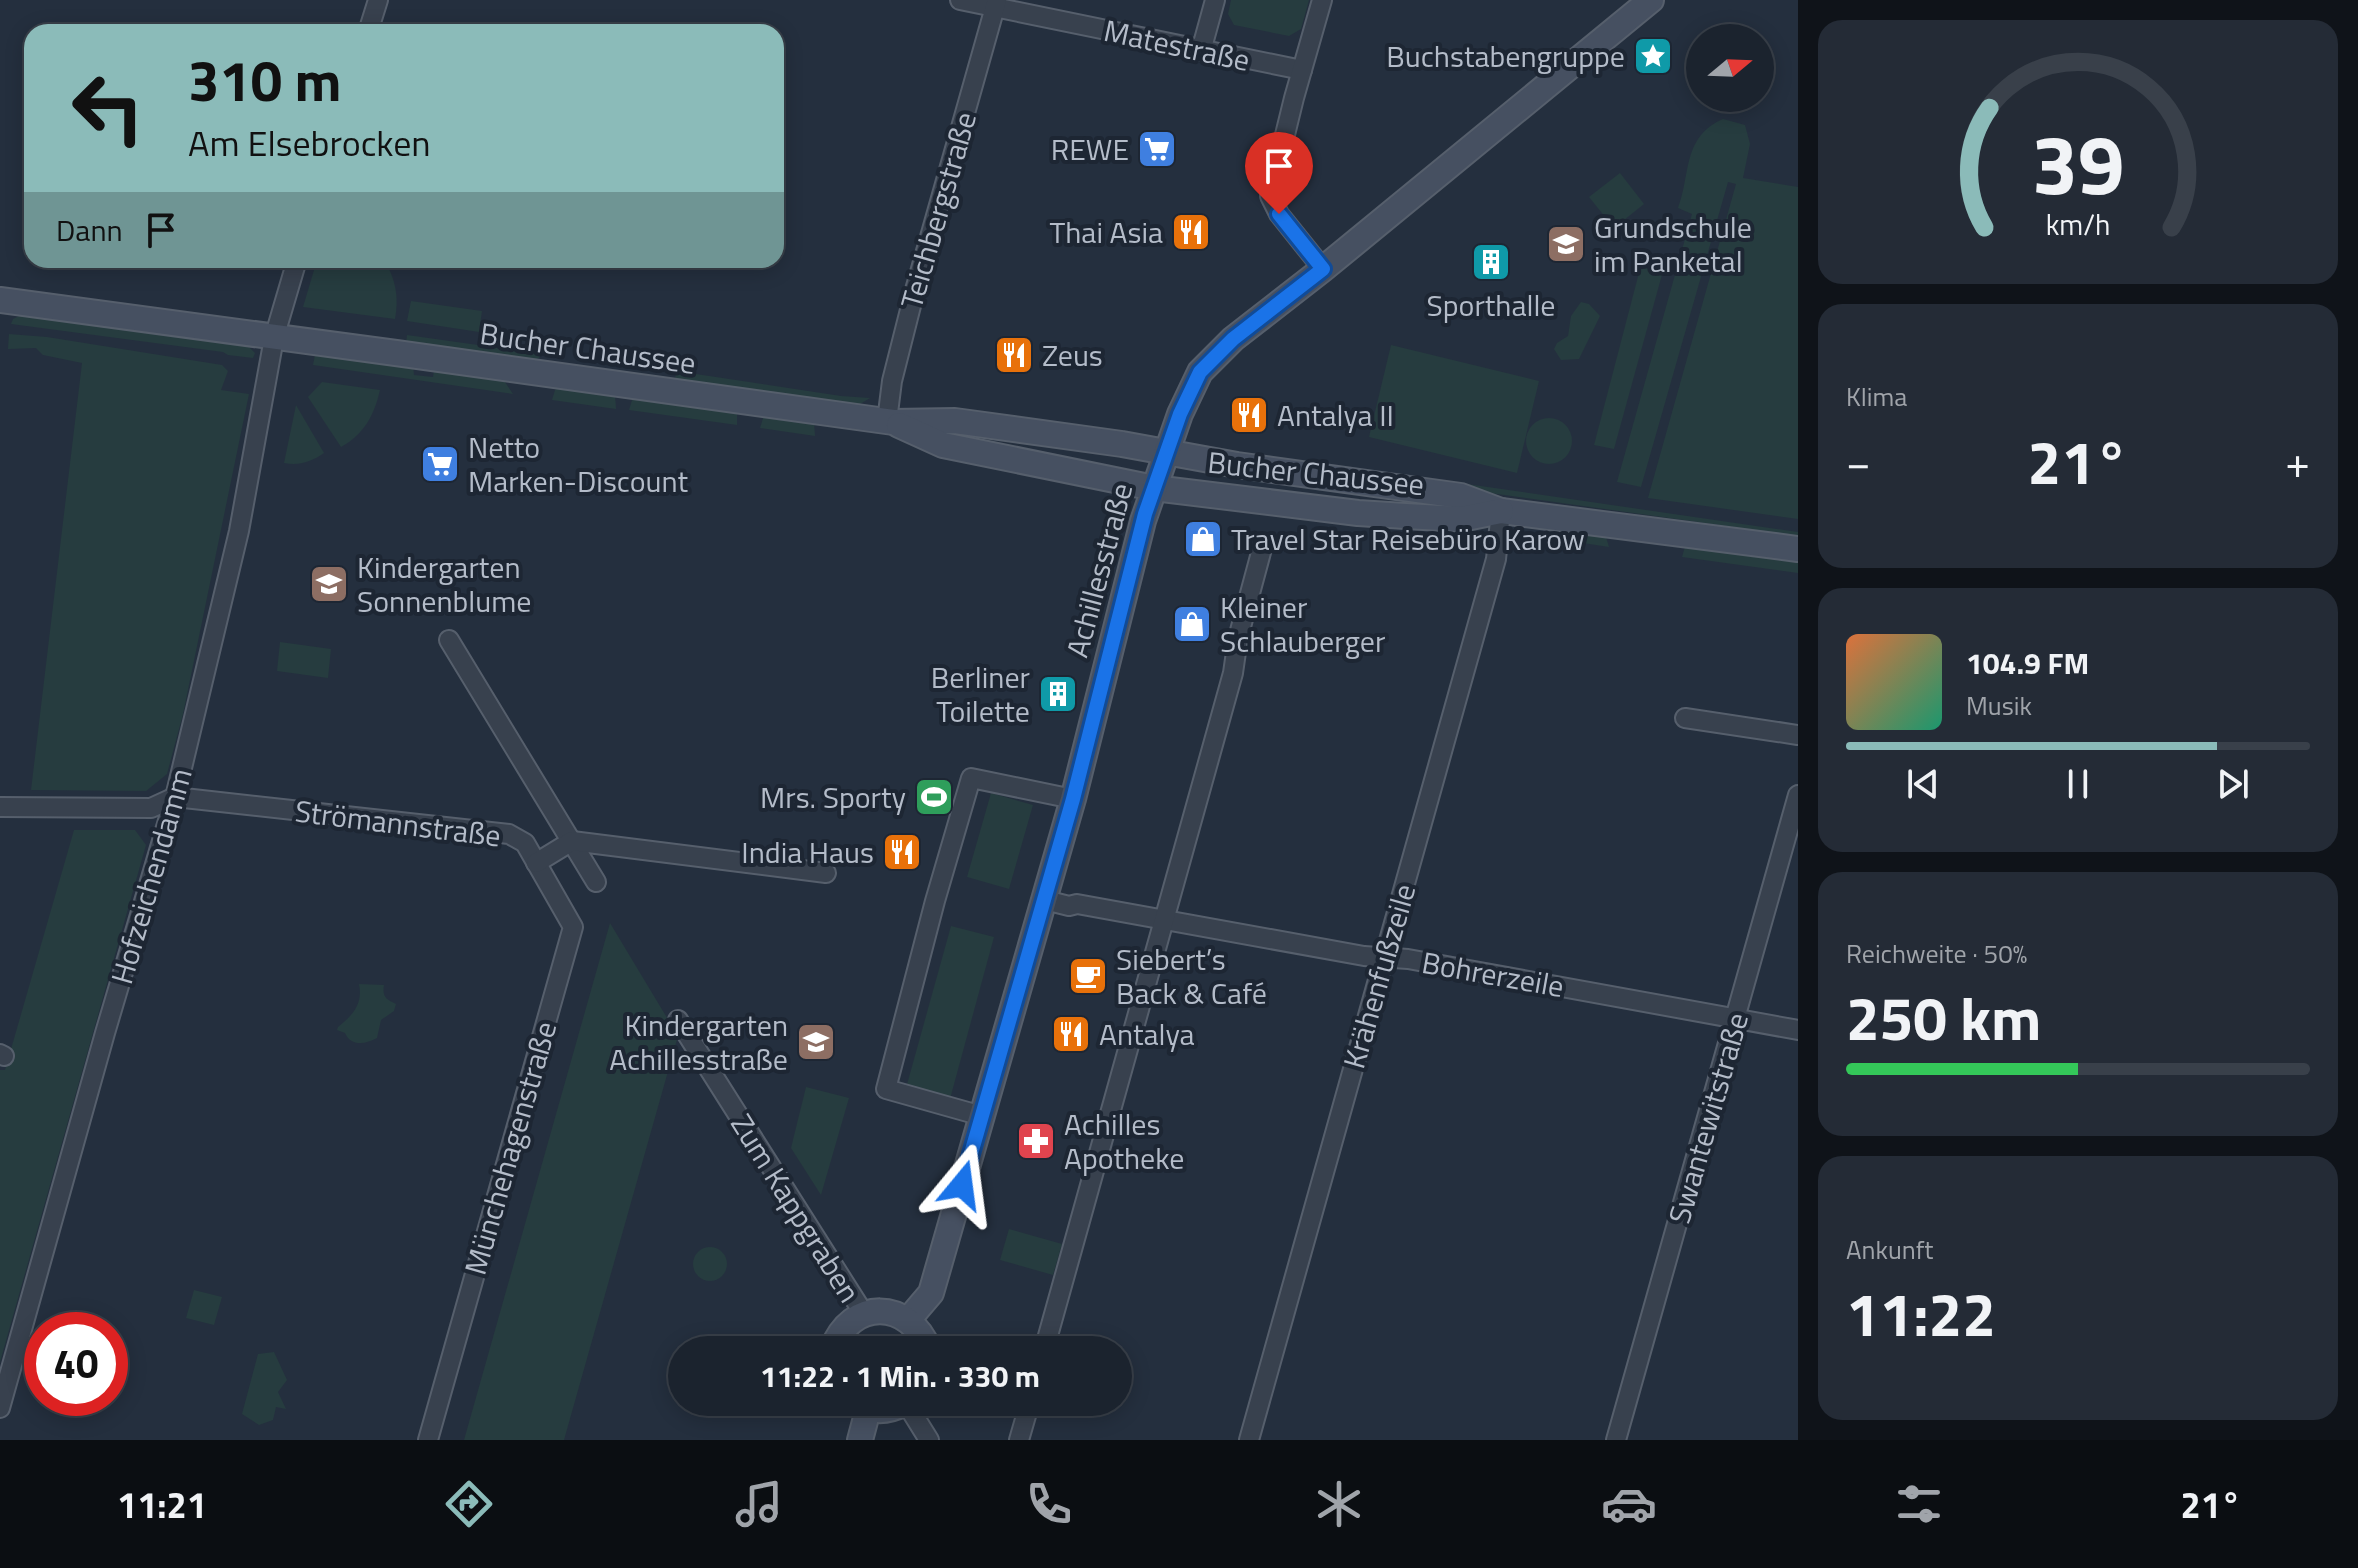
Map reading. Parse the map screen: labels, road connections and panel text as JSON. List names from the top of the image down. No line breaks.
{"streets":{"main road":["Bucher Chaussee","Achillesstraße"],"street":["Matestraße","Teichbergstraße","Strömannstraße","Hofzeichendamm","Bohrerzeile","Krähenfußzeile","Swantewitstraße","Münchehagenstraße","Zum Kappgraben"]},"crossings":[["Matestraße","Teichbergstraße"],["Teichbergstraße","Bucher Chaussee"],["Bucher Chaussee","Achillesstraße"],["Bucher Chaussee","Hofzeichendamm"],["Bucher Chaussee","Krähenfußzeile"],["Achillesstraße","Bohrerzeile"],["Strömannstraße","Hofzeichendamm"],["Strömannstraße","Münchehagenstraße"],["Bohrerzeile","Krähenfußzeile"],["Bohrerzeile","Swantewitstraße"]],"places":{"place":["Buchstabengruppe"],"supermarket":["REWE","Netto Marken-Discount"],"restaurant":["Thai Asia","Zeus","Antalya II","India Haus","Antalya"],"school or university":["Grundschule im Panketal","Kindergarten Sonnenblume","Kindergarten Achillesstraße"],"building":["Sporthalle","Berliner Toilette"],"shop":["Travel Star Reisebüro Karow","Kleiner Schlauberger"],"sports":["Mrs. Sporty"],"cafe":["Siebert’s Back & Café"],"pharmacy":["Achilles Apotheke"]},"north":"right","page":{"turn":["310 m","Am Elsebrocken"],"then":"Dann","tile":["Klima",["Reichweite · 50%","250 km"],["Ankunft","11:22"]],"heat":["−","21°","+"],"song":["104.9 FM","Musik"],"limit":"40","trip":"11:22 · 1 Min. · 330 m","tabs":["11:21","21°"],"gauge":["39","km/h"]}}
